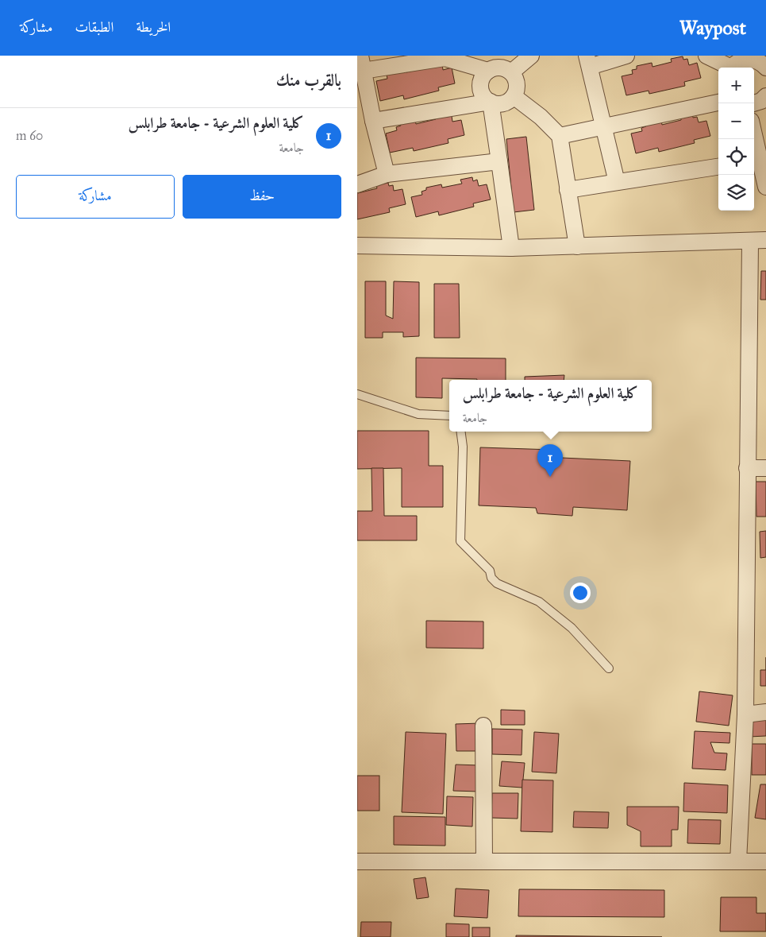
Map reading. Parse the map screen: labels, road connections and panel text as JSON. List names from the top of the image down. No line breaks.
{"page":{"header":"Waypost","nav":["الخريطة","الطبقات","مشاركة"],"heading":"بالقرب منك","map_buttons":["+","−"],"list":[{"mark":"1","name":"كلية العلوم الشرعية - جامعة طرابلس","note":"جامعة","value":"60 m"}],"buttons":["حفظ","مشاركة"],"popup":["كلية العلوم الشرعية - جامعة طرابلس","جامعة"],"pins":"1"}}
